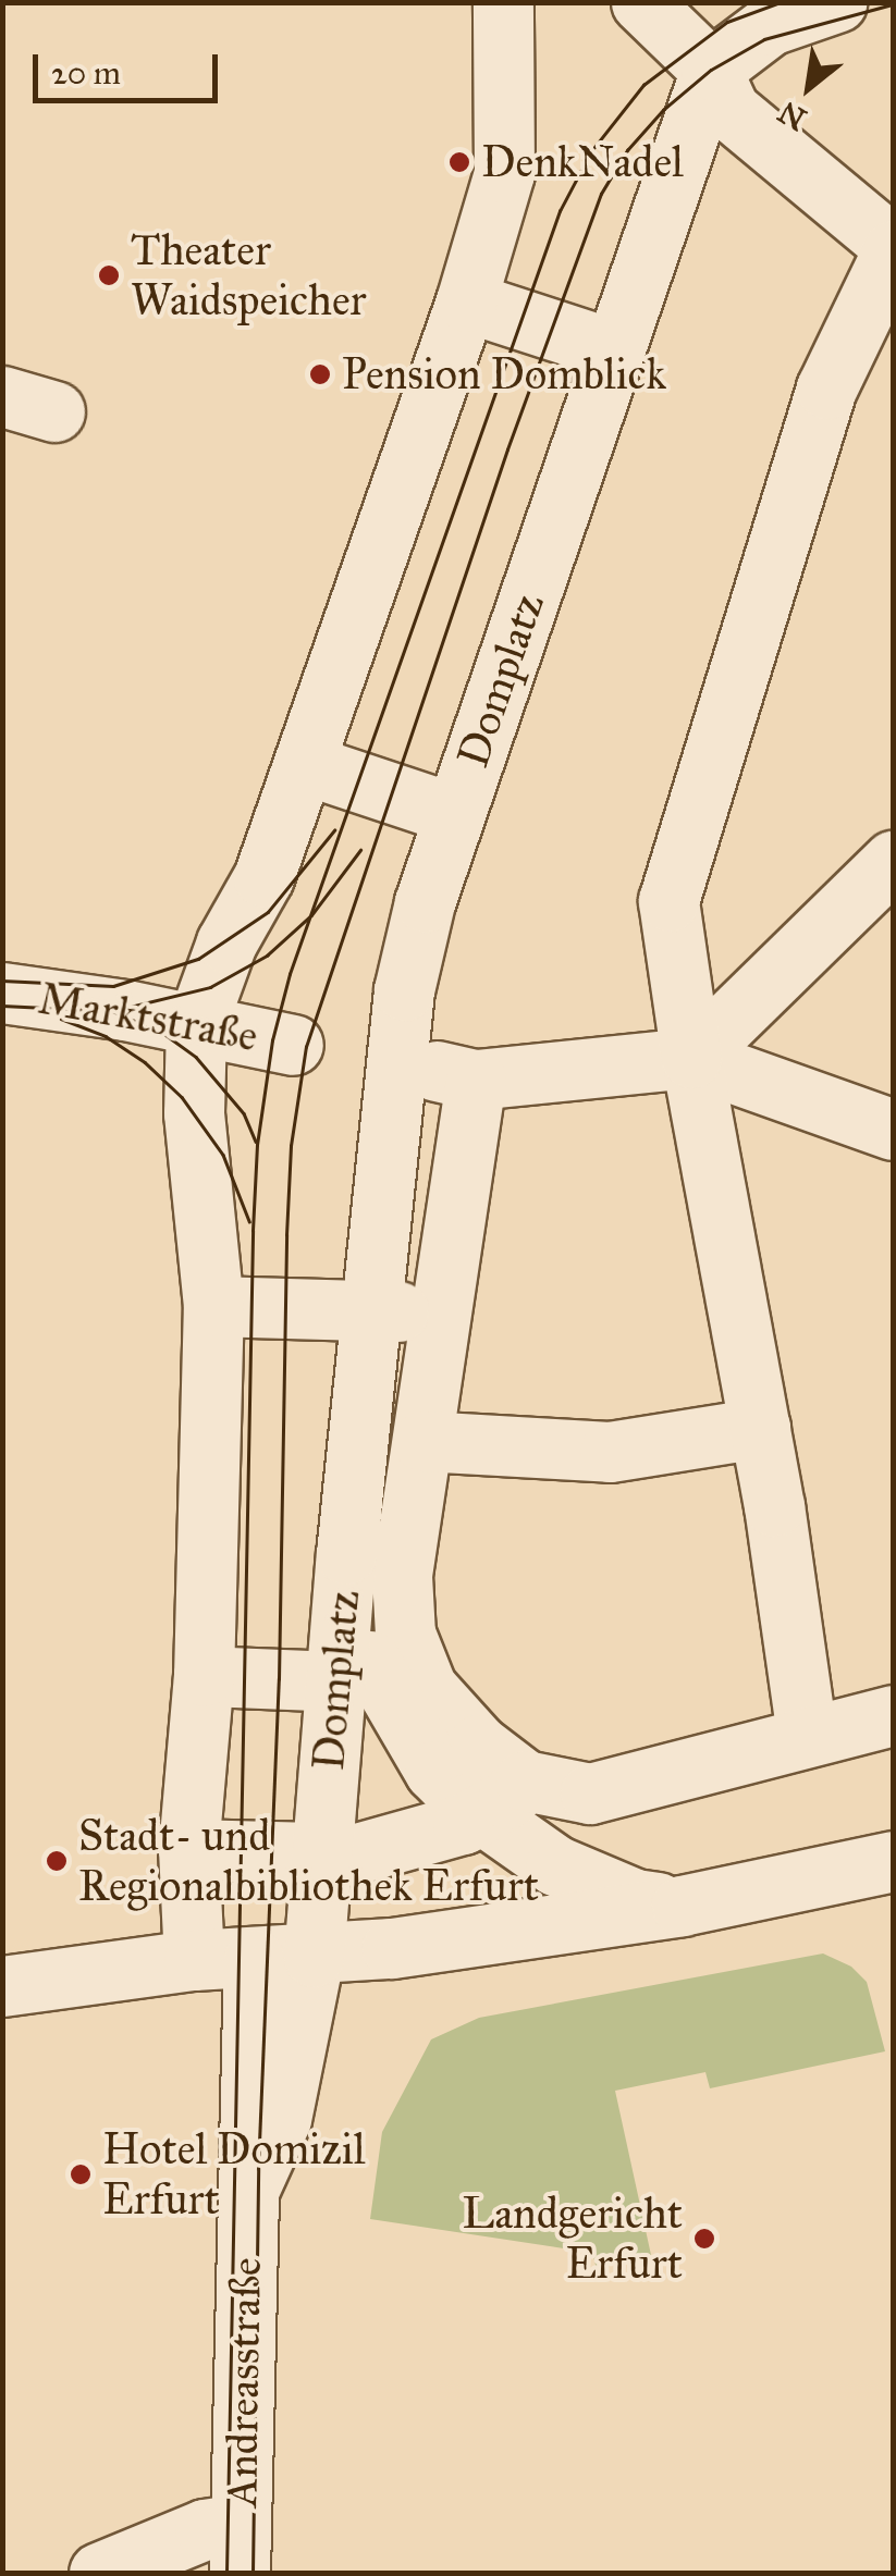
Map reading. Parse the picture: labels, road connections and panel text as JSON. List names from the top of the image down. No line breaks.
{"streets":{"street":["Domplatz","Marktstraße","Andreasstraße"]},"crossings":[["Domplatz","Andreasstraße"]],"places":["DenkNadel","Theater Waidspeicher","Pension Domblick","Stadt- und Regionalbibliothek Erfurt","Hotel Domizil Erfurt","Landgericht Erfurt"],"scale_bar":"20 m","north":"bottom left"}
